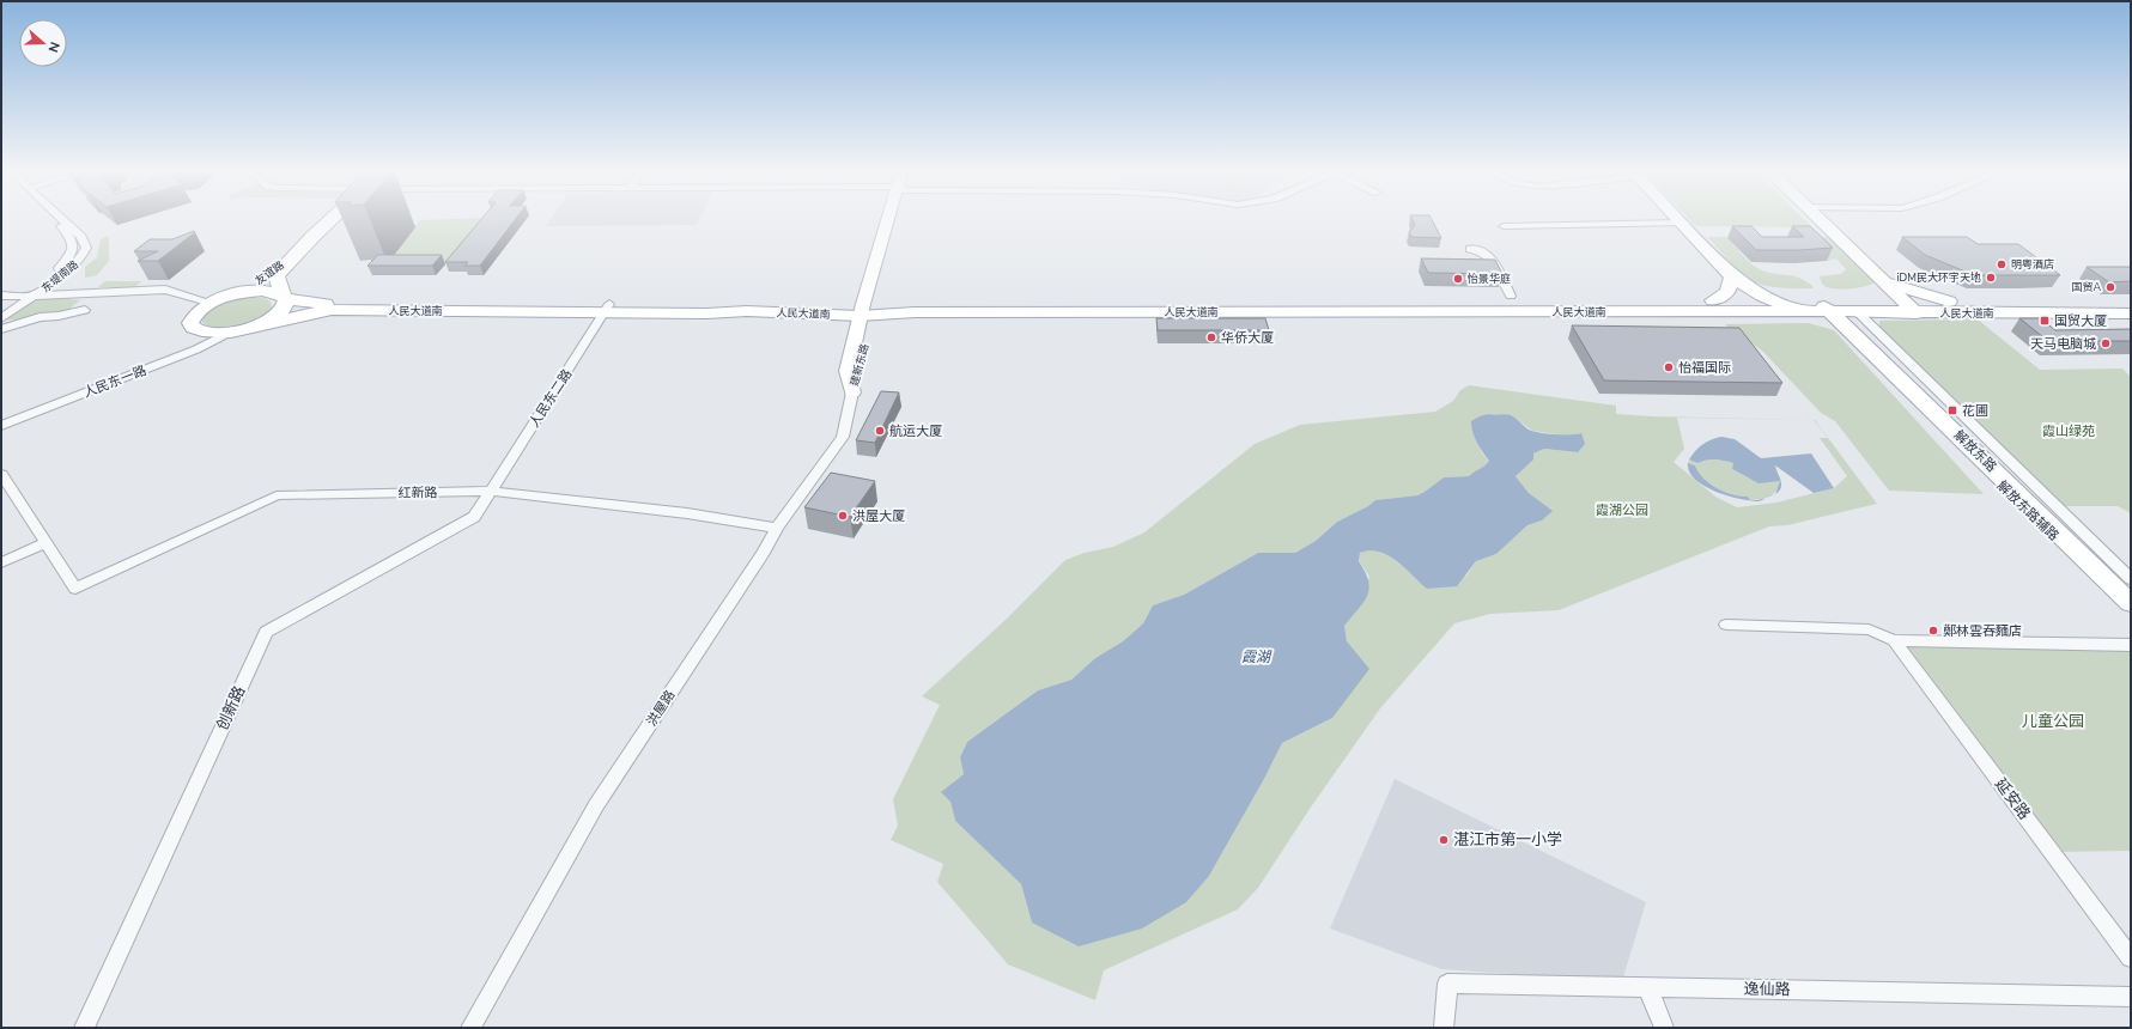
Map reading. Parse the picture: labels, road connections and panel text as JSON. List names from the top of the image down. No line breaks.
{"streets":{"main road":["友谊路","人民大道南","解放东路"],"street":["东堤南路","建新东路","人民东一路","人民东二路","红新路","解放东路辅路","创新路","洪屋路","延安路","逸仙路"]},"crossings":[["友谊路","人民大道南"],["人民大道南","建新东路"],["人民大道南","人民东二路"],["人民大道南","解放东路"],["人民大道南","解放东路辅路"],["建新东路","洪屋路"],["人民东二路","红新路"],["人民东二路","创新路"],["解放东路","解放东路辅路"],["红新路","创新路"],["红新路","洪屋路"]],"water":["霞湖"],"parks":["霞山绿苑","霞湖公园","儿童公园"],"places":{"other":["明粤酒店","iDM民大环宇天地","怡景华庭","国贸A","华侨大厦","天马电脑城","怡福国际","航运大厦","洪屋大厦","鄭林雲吞麵店","湛江市第一小学"],"transit":["国贸大厦","花圃"]},"north":"right"}
